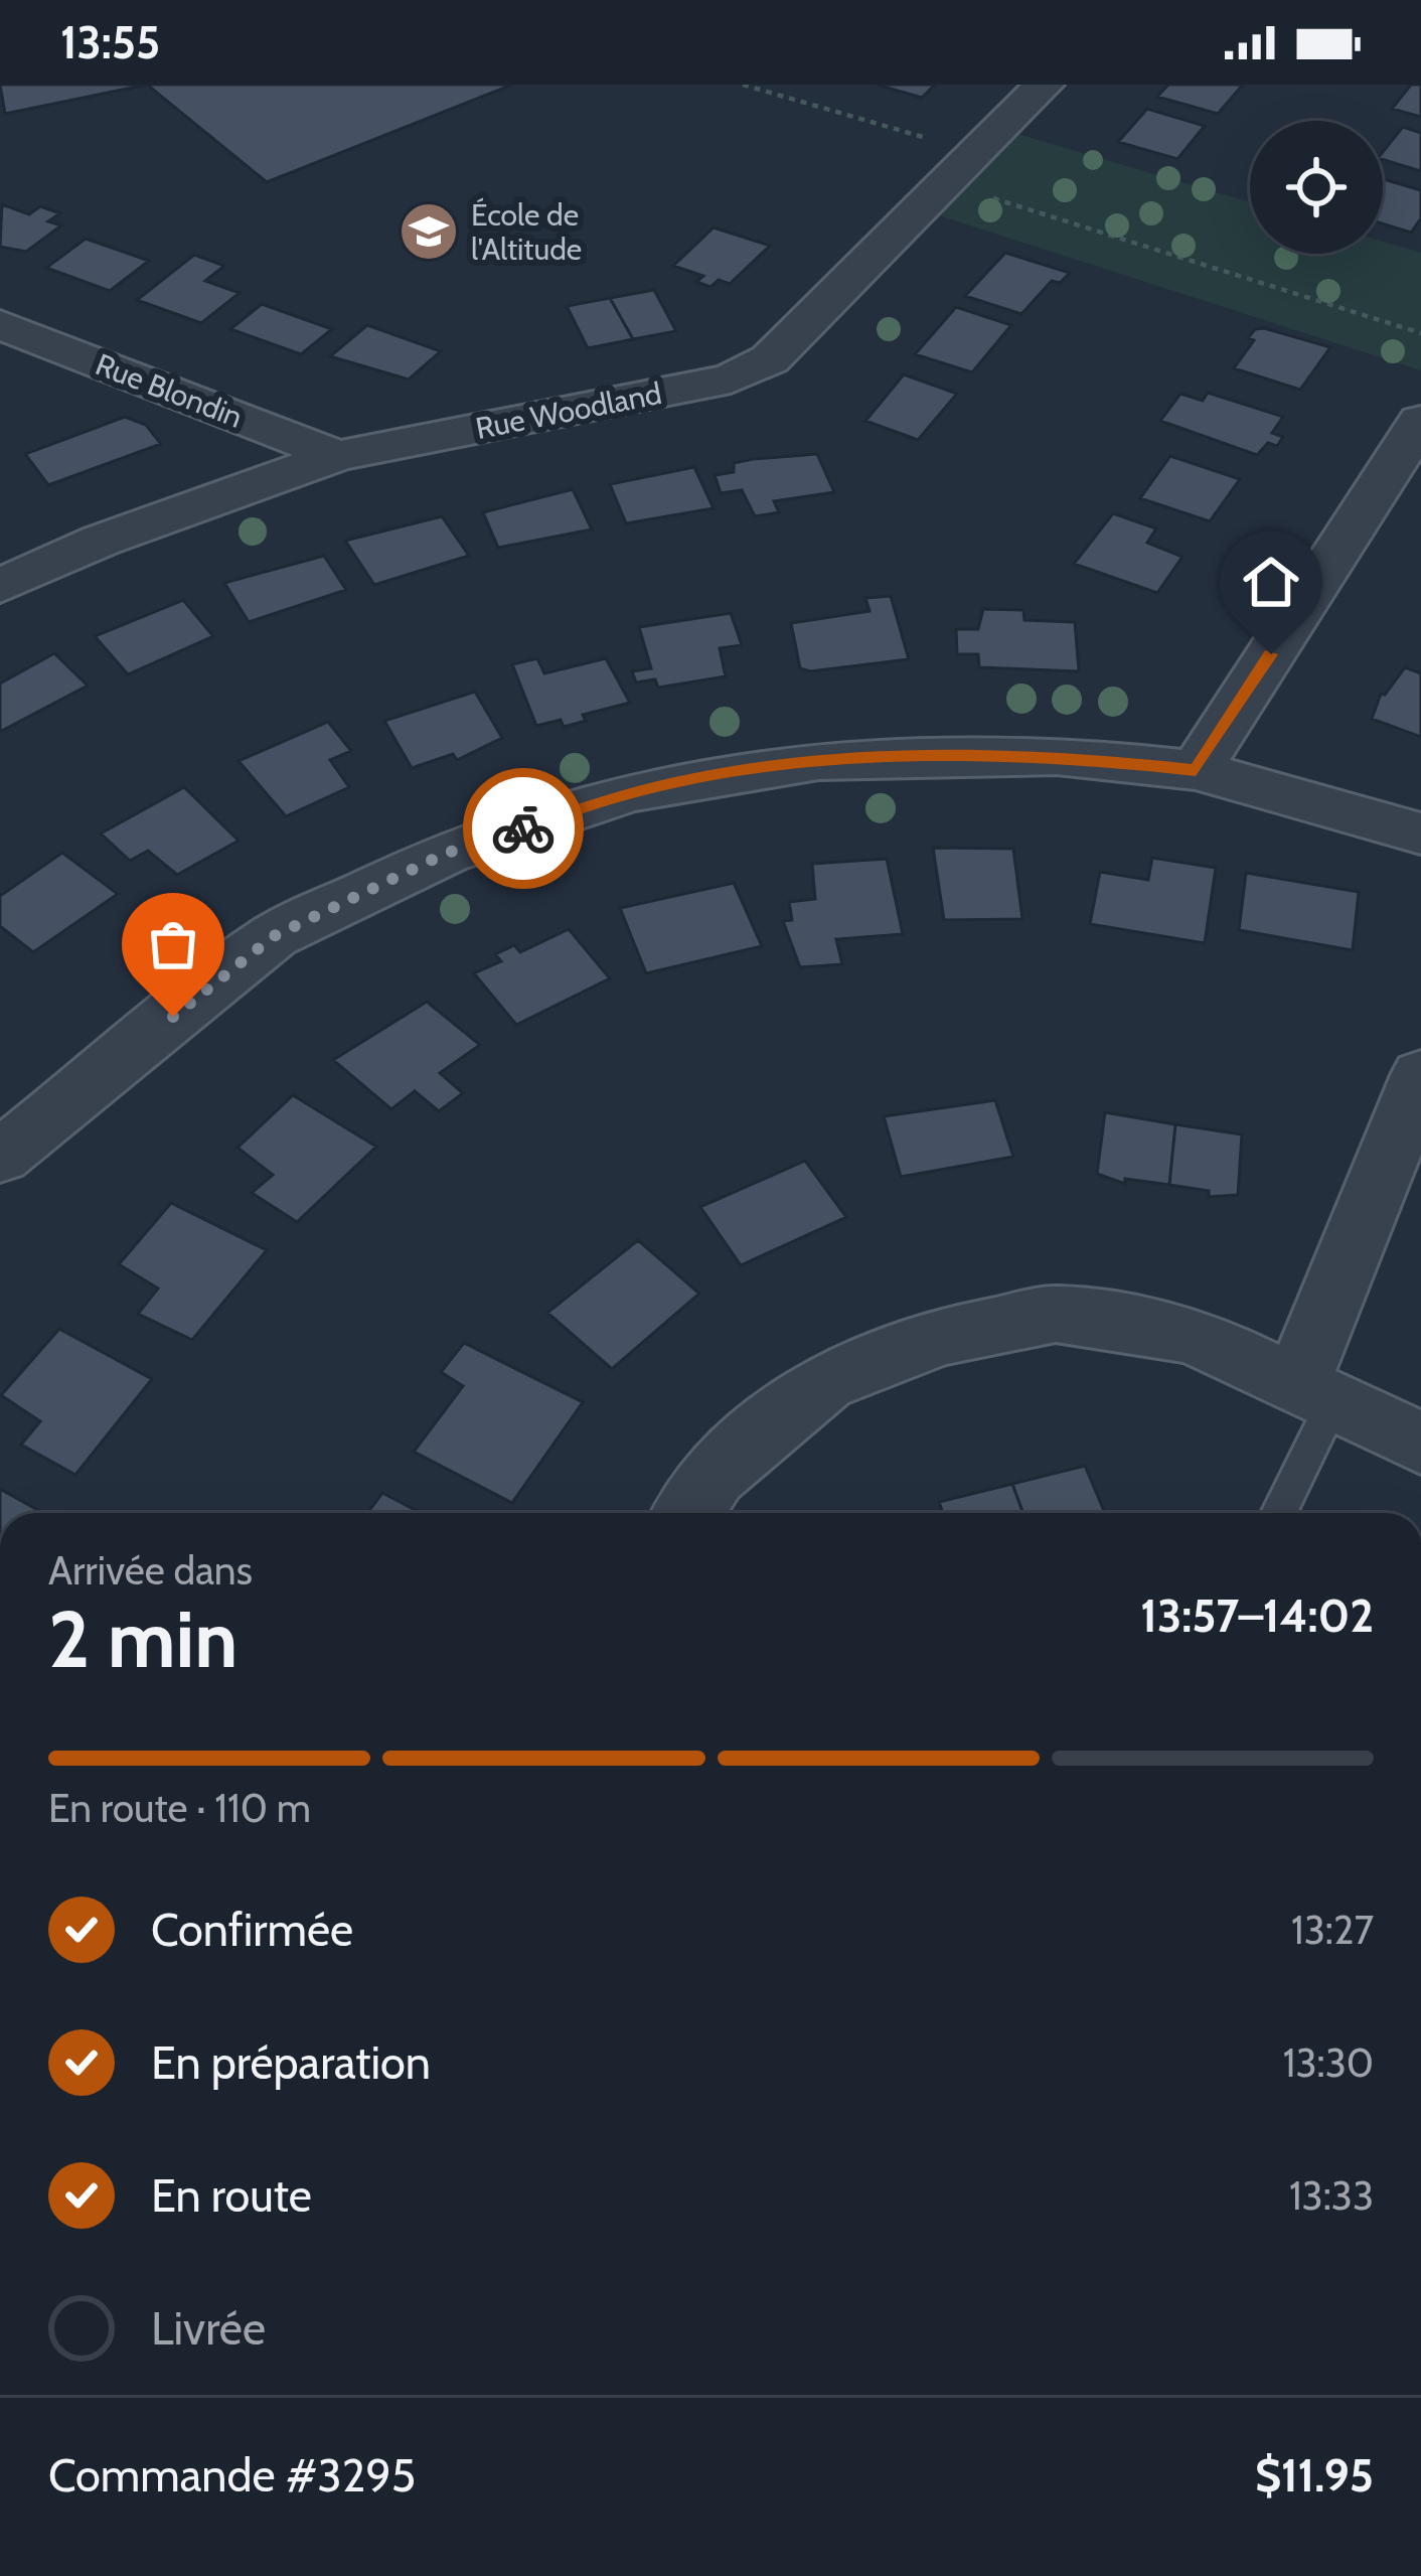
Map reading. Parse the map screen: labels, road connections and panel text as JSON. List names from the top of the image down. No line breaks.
{"streets":{"street":["Rue Blondin","Rue Woodland"]},"crossings":[["Rue Blondin","Rue Woodland"]],"places":{"school or university":["École de l'Altitude"]},"page":{"status":"13:55","heading":["2 min","Arrivée dans","13:57–14:02"],"panel":["Commande #3295","$11.95"],"bar":"En route · 110 m","list":[["Confirmée","13:27"],["En préparation","13:30"],["En route","13:33"],"Livrée"]}}
